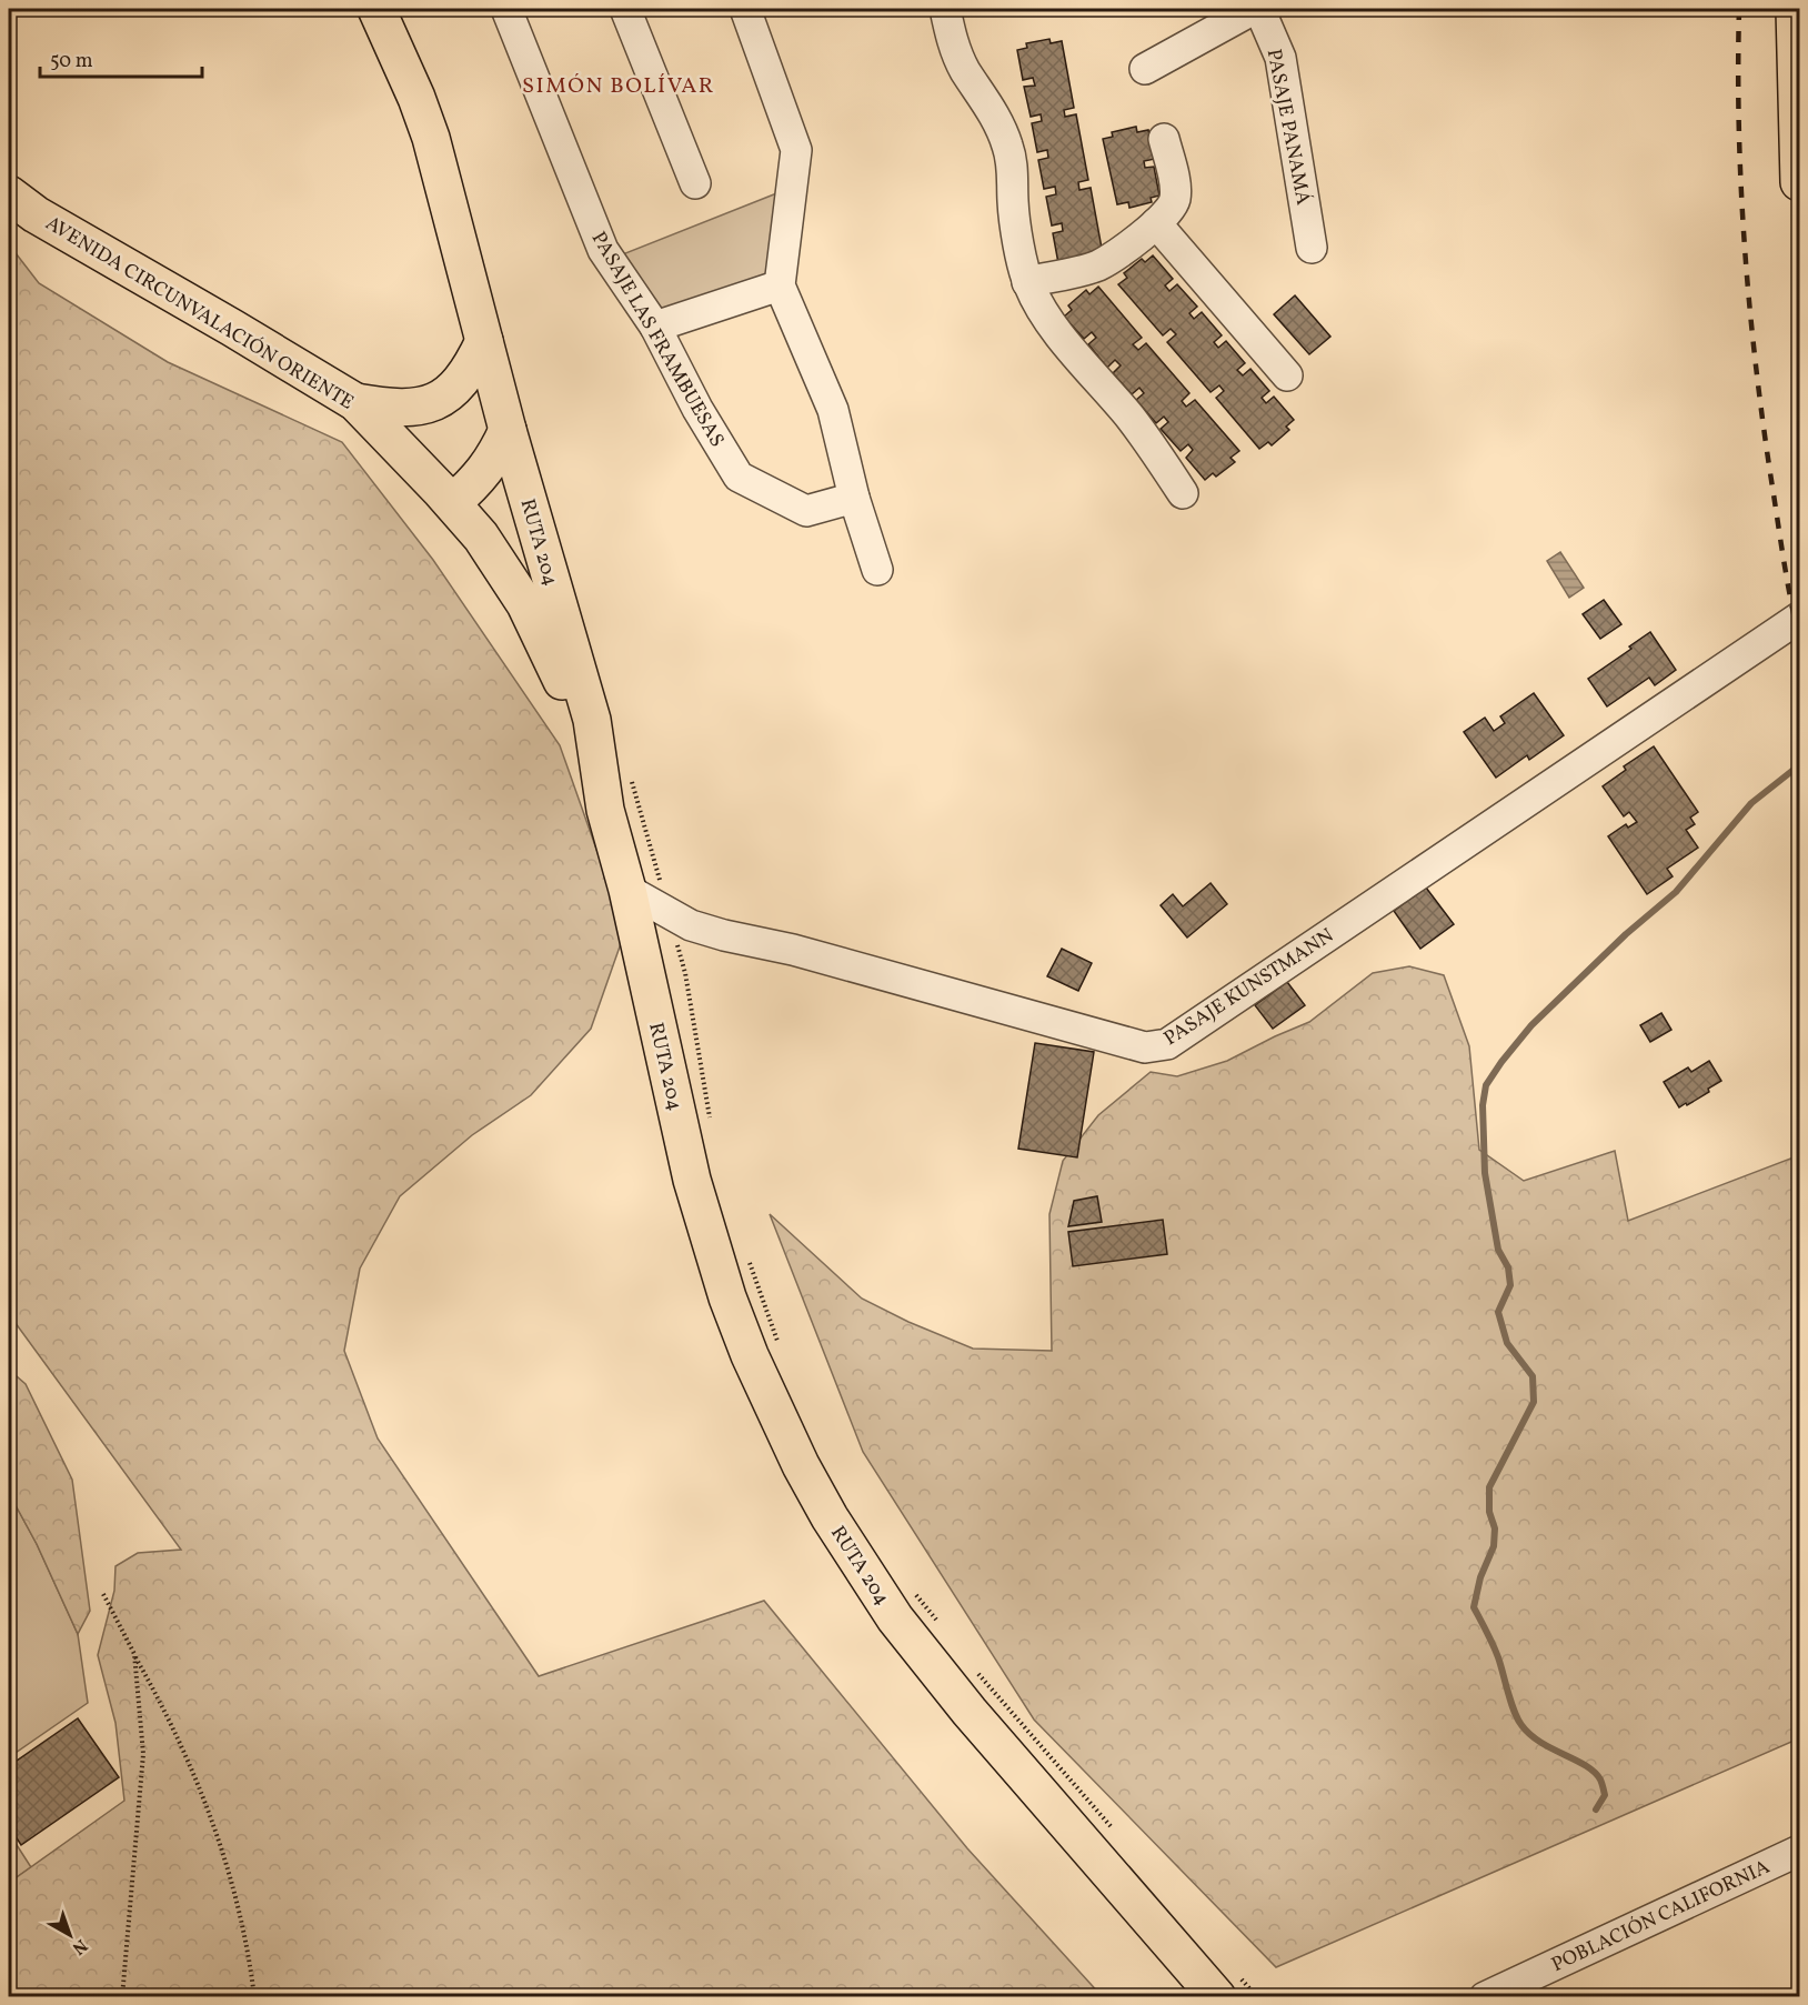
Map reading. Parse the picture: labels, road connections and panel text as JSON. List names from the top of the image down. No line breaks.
{"streets":{"main road":["AVENIDA CIRCUNVALACIÓN ORIENTE","RUTA 204"],"street":["PASAJE PANAMÁ","PASAJE LAS FRAMBUESAS","PASAJE KUNSTMANN","POBLACIÓN CALIFORNIA"]},"crossings":[["AVENIDA CIRCUNVALACIÓN ORIENTE","RUTA 204"],["RUTA 204","PASAJE KUNSTMANN"]],"districts":["SIMÓN BOLÍVAR"],"scale_bar":"50 m","north":"bottom right"}
